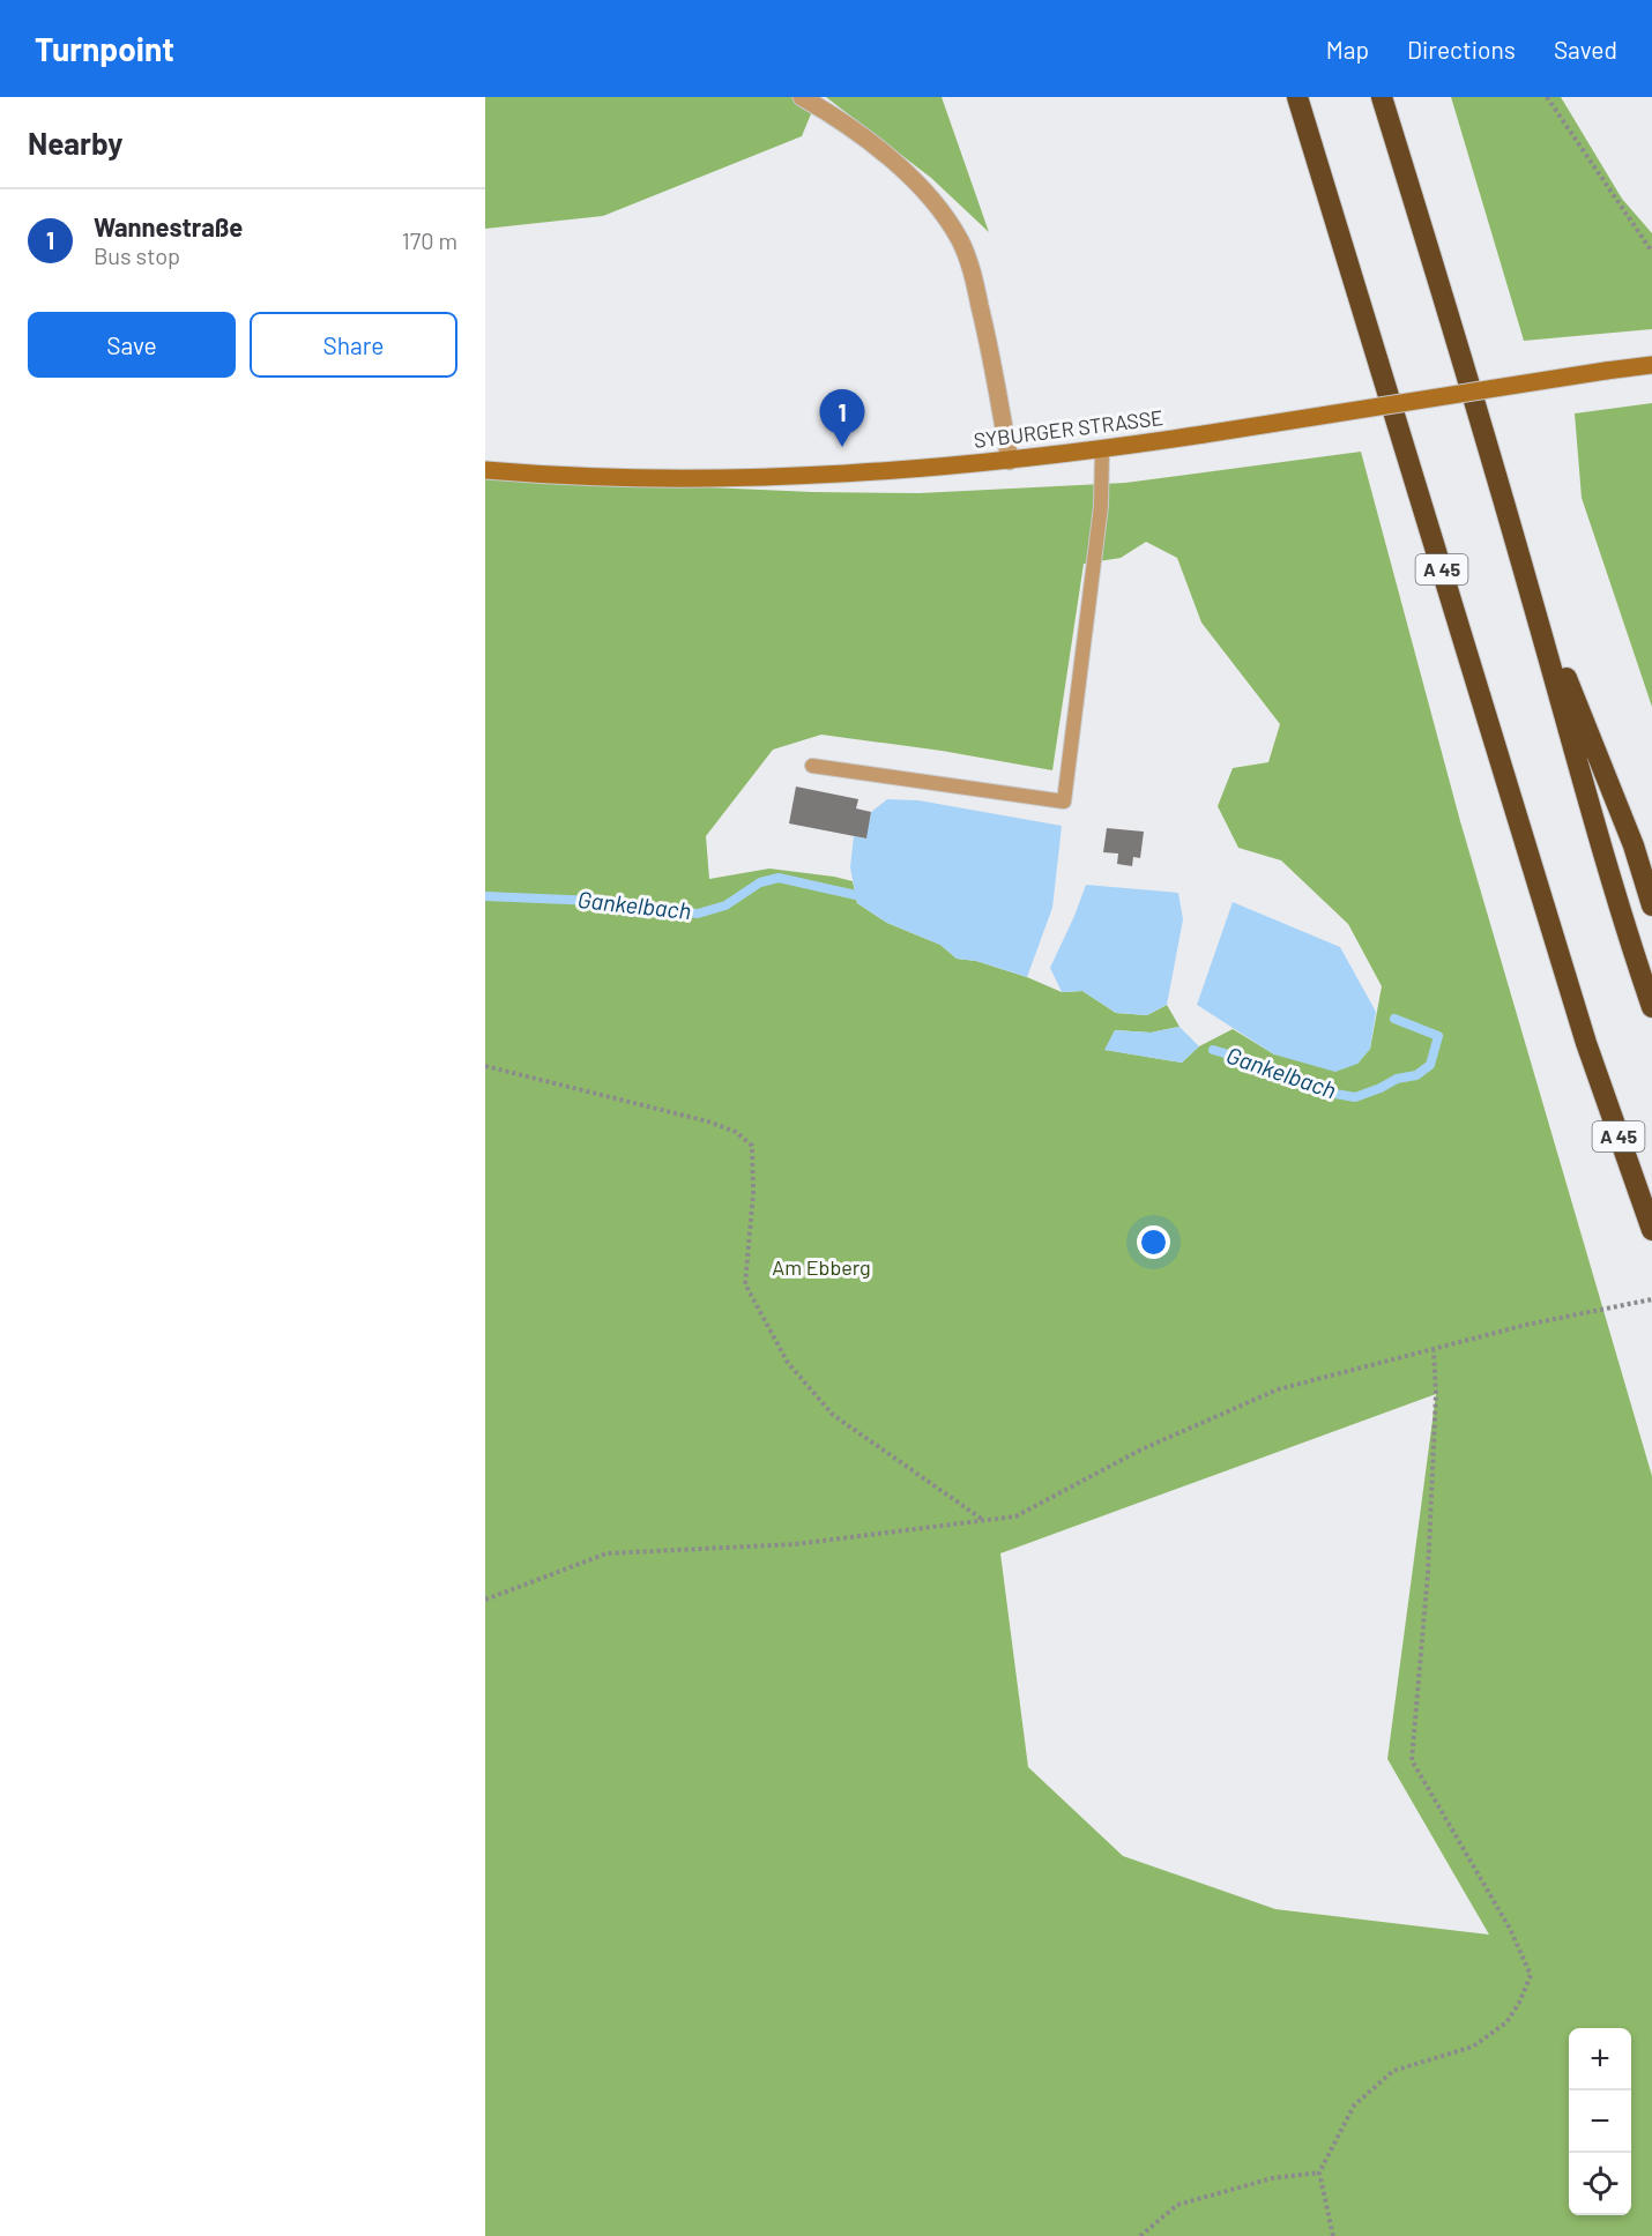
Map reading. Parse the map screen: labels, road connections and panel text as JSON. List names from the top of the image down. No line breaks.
{"streets":{"highway":["A 45"],"street":["SYBURGER STRASSE"]},"water":["Gankelbach"],"parks":["Am Ebberg"],"page":{"header":"Turnpoint","nav":["Map","Directions","Saved"],"heading":"Nearby","list":[{"mark":"1","name":"Wannestraße","note":"Bus stop","value":"170 m"}],"buttons":["Save","Share"],"pins":"1","map_buttons":["+","−"]}}
